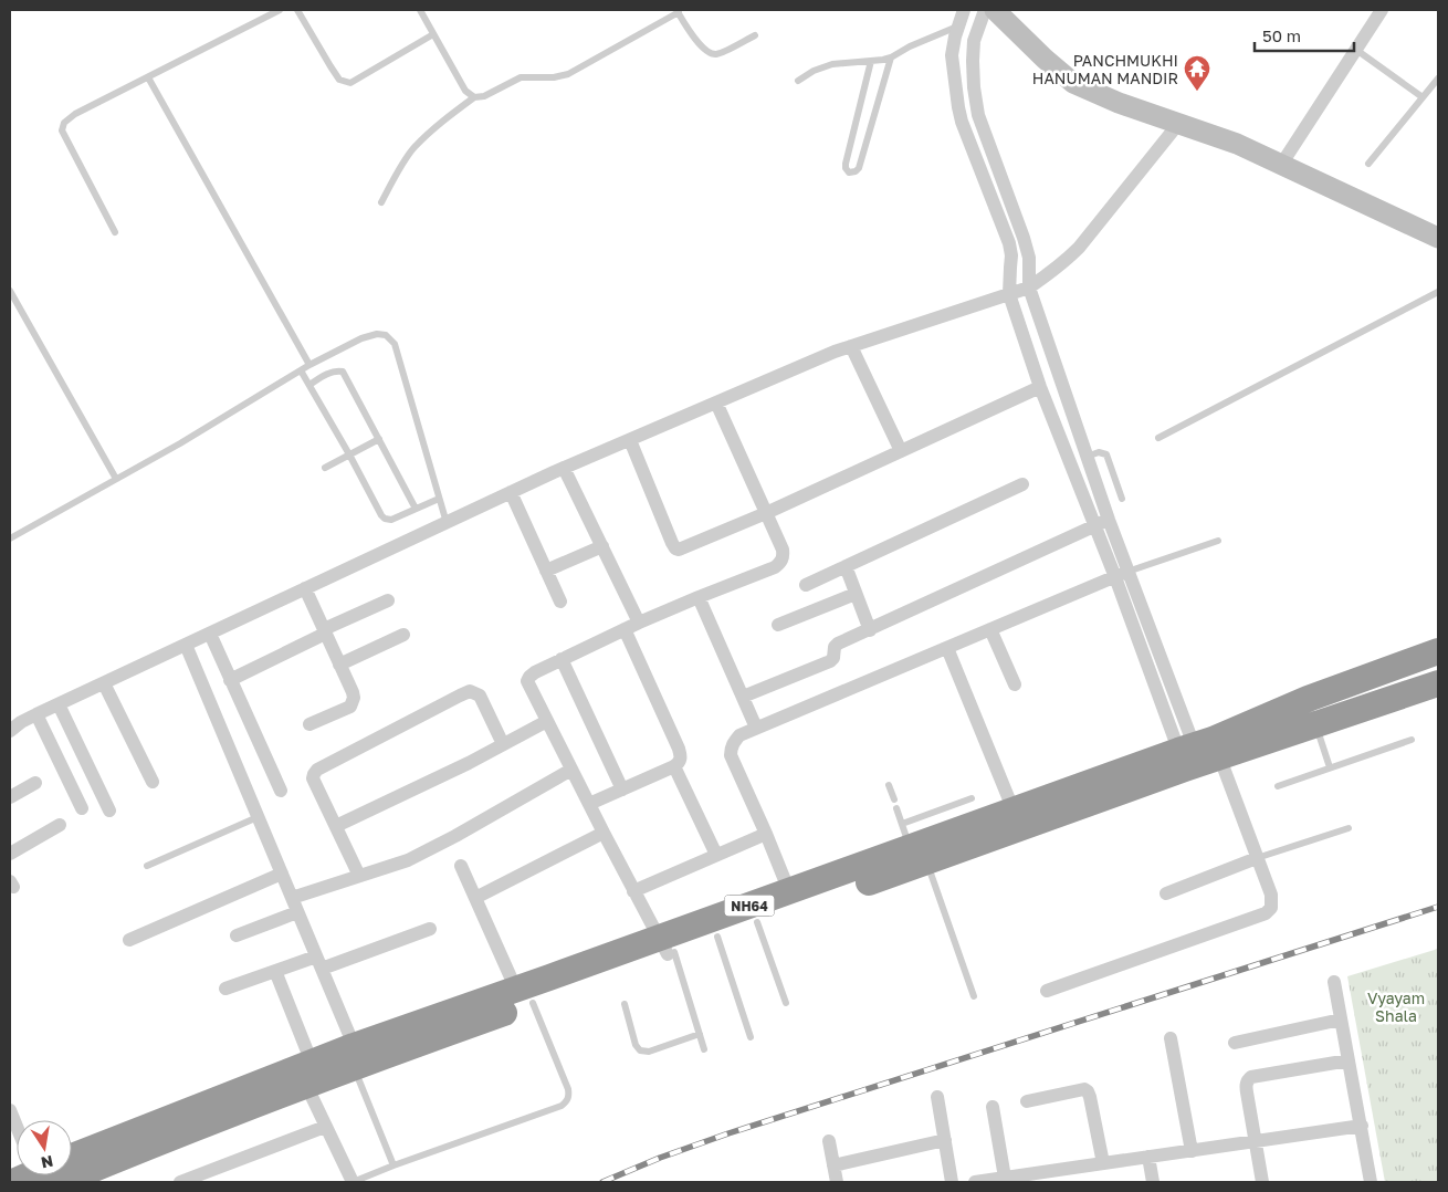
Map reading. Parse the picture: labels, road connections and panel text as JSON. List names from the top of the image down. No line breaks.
{"streets":{"highway":["NH64"]},"parks":["Vyayam Shala"],"places":{"temple":["PANCHMUKHI HANUMAN MANDIR"]},"scale_bar":"50 m","north":"bottom"}
